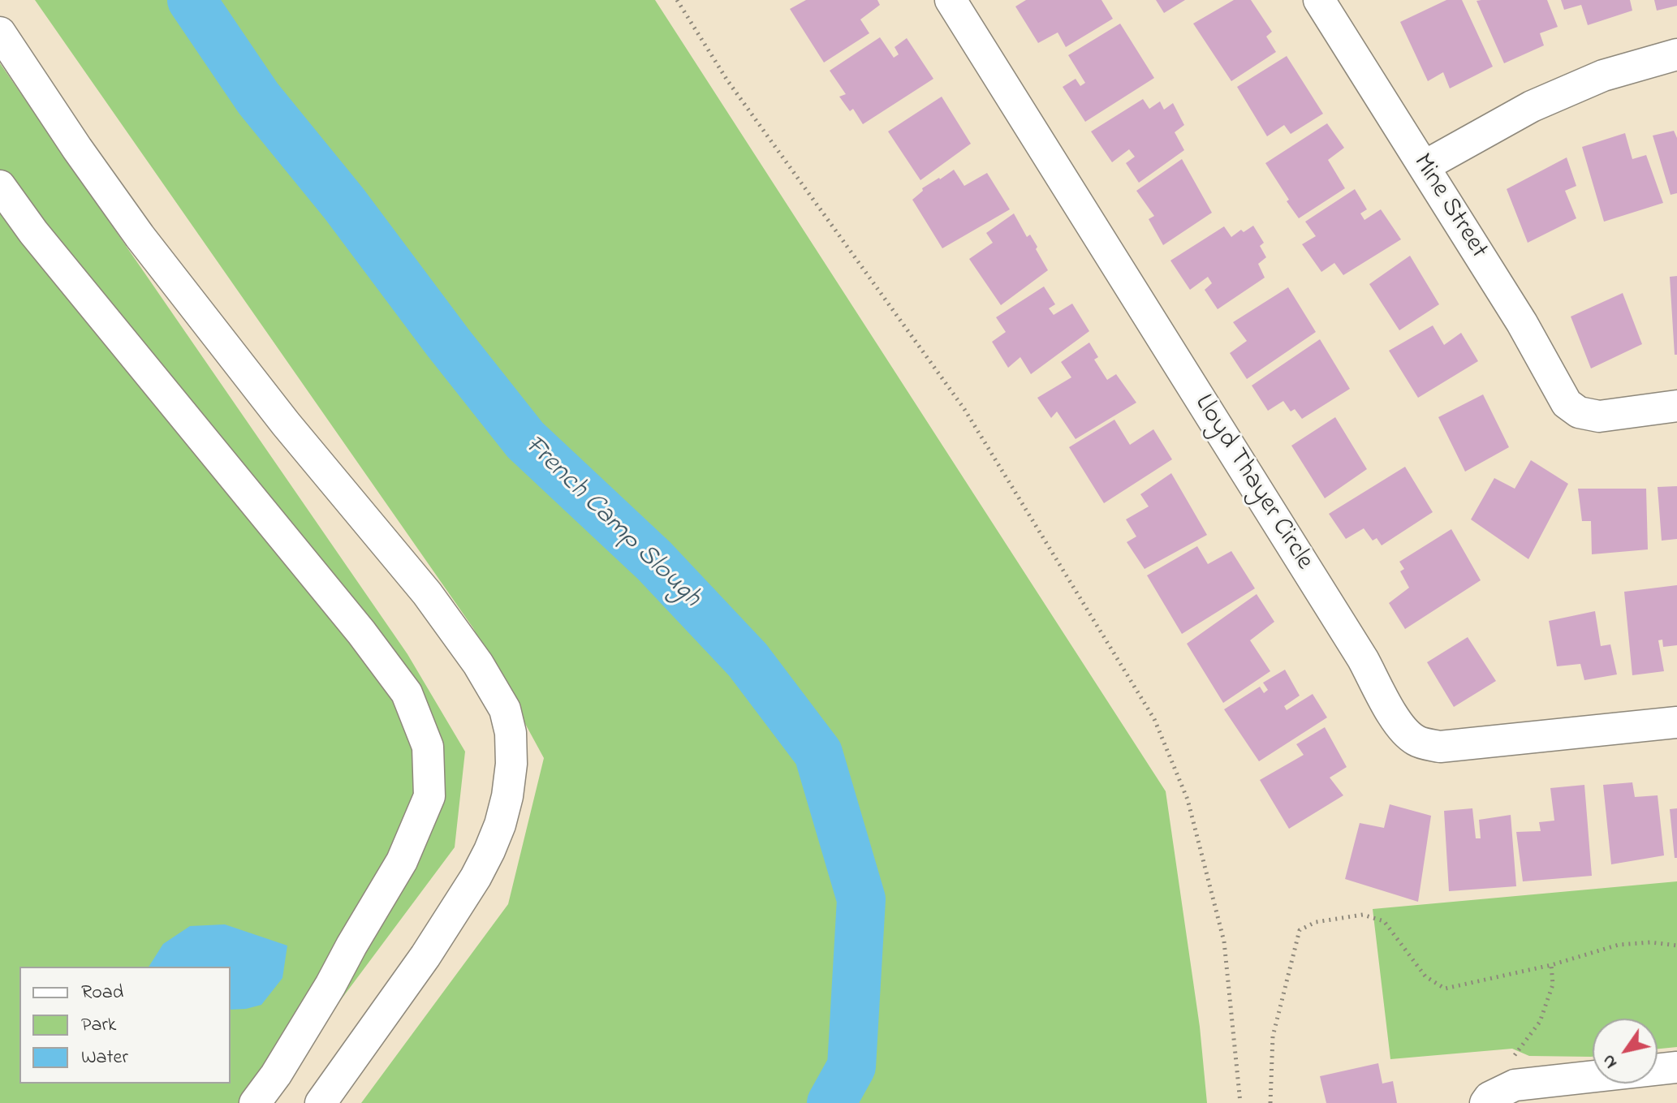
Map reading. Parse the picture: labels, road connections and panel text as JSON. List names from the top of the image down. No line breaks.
{"streets":{"street":["Mine Street","Lloyd Thayer Circle"]},"water":["French Camp Slough"],"legend":["Road","Park","Water"],"north":"bottom left"}
